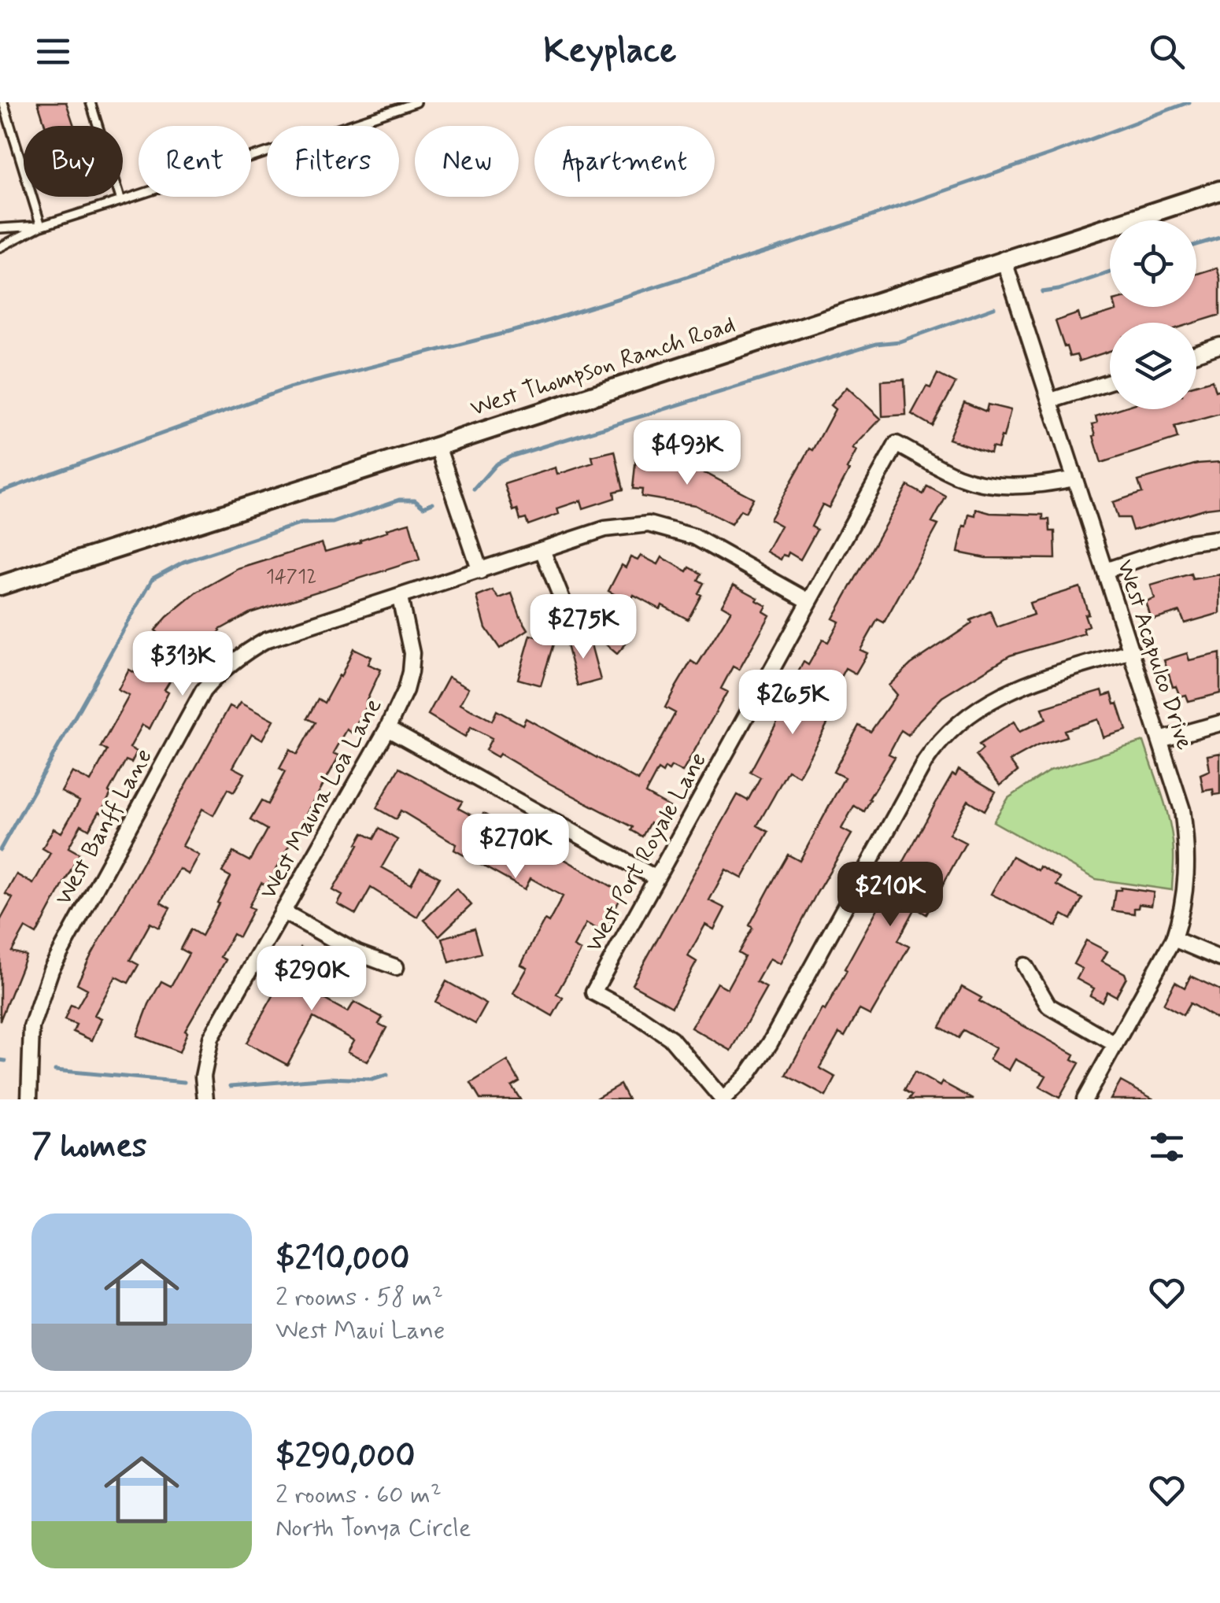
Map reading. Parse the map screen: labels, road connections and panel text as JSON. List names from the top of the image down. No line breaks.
{"streets":{"main road":["West Thompson Ranch Road"],"street":["West Acapulco Drive","West Mauna Loa Lane","West Banff Lane","West Port Royale Lane"]},"crossings":[["West Thompson Ranch Road","West Acapulco Drive"],["West Acapulco Drive","West Port Royale Lane"],["West Mauna Loa Lane","West Banff Lane"],["West Banff Lane","West Port Royale Lane"]],"house_numbers":["14712"],"page":{"header":"Keyplace","chip":["Buy","Rent","Filters","New","Apartment"],"price":["$493K","$275K","$313K","$265K","$270K","$210K","$290K"],"heading":"7 homes","list":[{"name":"$210,000","note":"2 rooms · 58 m² · West Maui Lane"},{"name":"$290,000","note":"2 rooms · 60 m² · North Tonya Circle"}]}}
